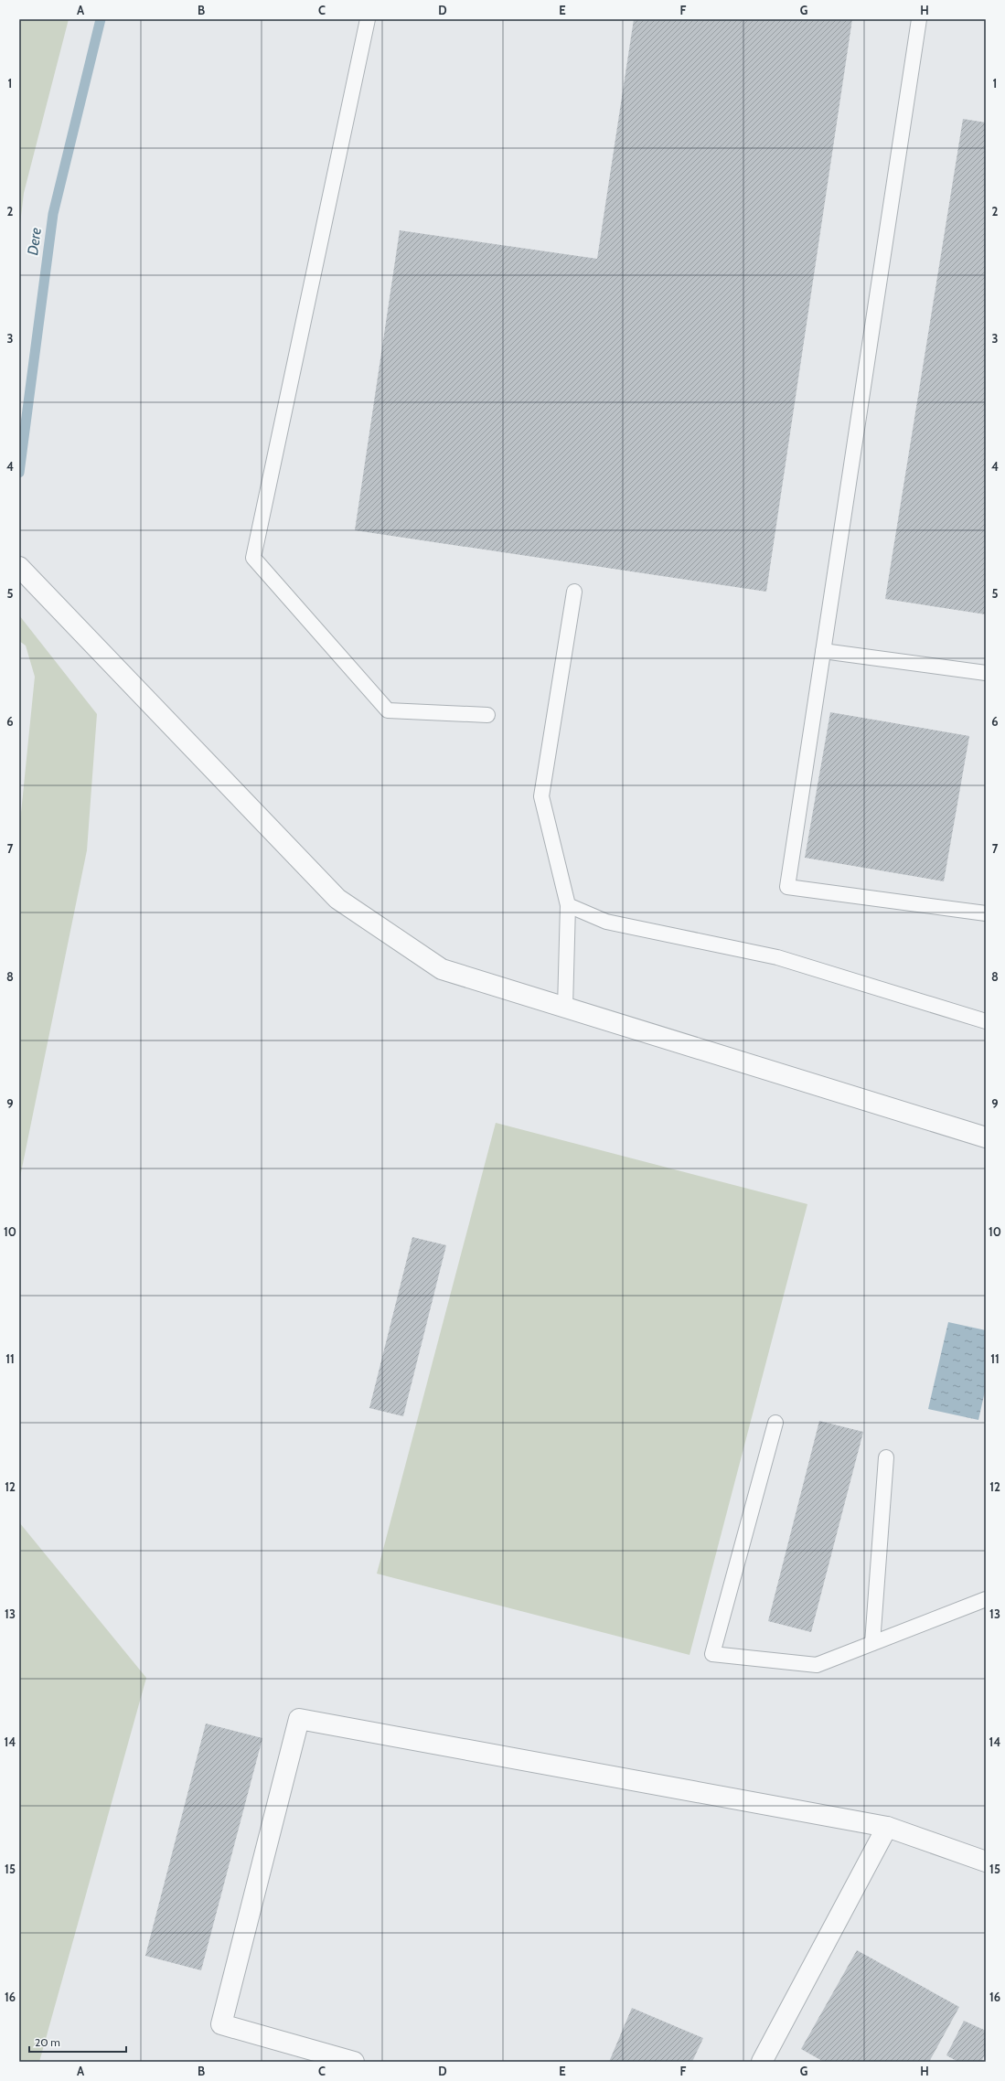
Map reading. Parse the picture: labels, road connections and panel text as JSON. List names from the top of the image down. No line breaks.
{"water":["Dere"],"scale_bar":"20 m","grid":{"columns":["A","B","C","D","E","F","G","H"],"rows":["1","2","3","4","5","6","7","8","9","10","11","12","13","14","15","16"]}}
